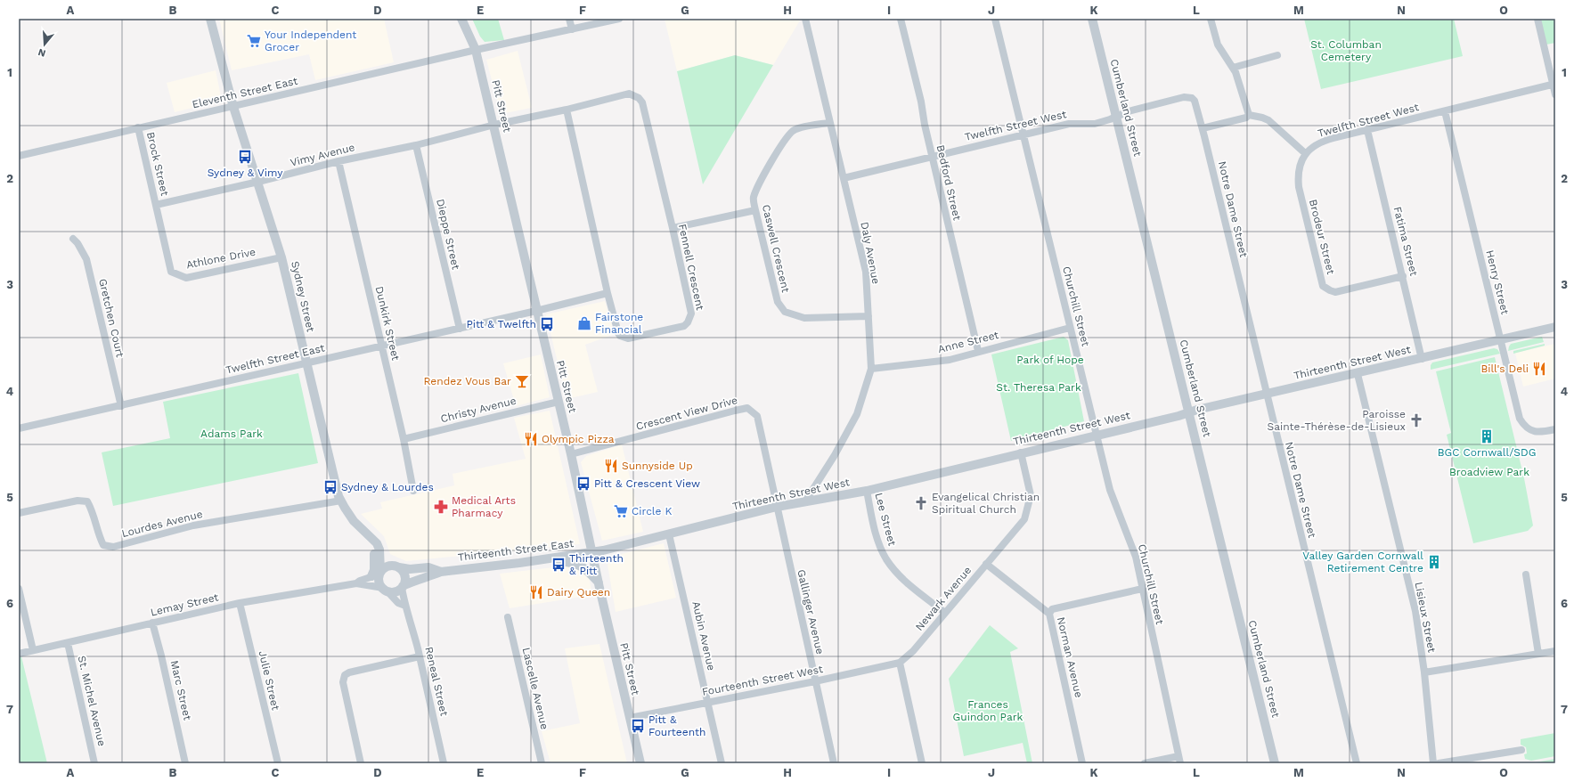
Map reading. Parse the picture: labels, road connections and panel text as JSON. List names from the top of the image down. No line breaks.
{"streets":{"street":["Eleventh Street East","Pitt Street","Cumberland Street","Twelfth Street West","Vimy Avenue","Brock Street","Bedford Street","Notre Dame Street","Dieppe Street","Brodeur Street","Fatima Street","Caswell Crescent","Daly Avenue","Athlone Drive","Fennell Crescent","Henry Street","Sydney Street","Churchill Street","Gretchen Court","Dunkirk Street","Anne Street","Twelfth Street East","Thirteenth Street West","Christy Avenue","Crescent View Drive","Lee Street","Lourdes Avenue","Thirteenth Street East","Newark Avenue","Lemay Street","Gallinger Avenue","Lisieux Street","Aubin Avenue","Norman Avenue","Julie Street","Fourteenth Street West","Reneal Street","Lascelle Avenue","Marc Street","St. Michel Avenue"]},"crossings":[["Eleventh Street East","Pitt Street"],["Eleventh Street East","Brock Street"],["Eleventh Street East","Sydney Street"],["Pitt Street","Vimy Avenue"],["Pitt Street","Fennell Crescent"],["Pitt Street","Twelfth Street East"],["Pitt Street","Thirteenth Street West"],["Pitt Street","Christy Avenue"],["Pitt Street","Crescent View Drive"],["Pitt Street","Thirteenth Street East"],["Pitt Street","Fourteenth Street West"],["Cumberland Street","Twelfth Street West"],["Cumberland Street","Thirteenth Street West"],["Twelfth Street West","Bedford Street"],["Twelfth Street West","Notre Dame Street"],["Twelfth Street West","Brodeur Street"],["Twelfth Street West","Fatima Street"],["Twelfth Street West","Daly Avenue"],["Twelfth Street West","Henry Street"],["Twelfth Street West","Churchill Street"],["Vimy Avenue","Brock Street"],["Vimy Avenue","Dieppe Street"],["Vimy Avenue","Athlone Drive"],["Vimy Avenue","Fennell Crescent"],["Vimy Avenue","Sydney Street"],["Vimy Avenue","Dunkirk Street"],["Brock Street","Athlone Drive"],["Bedford Street","Anne Street"],["Notre Dame Street","Thirteenth Street West"],["Dieppe Street","Twelfth Street East"],["Brodeur Street","Fatima Street"],["Fatima Street","Thirteenth Street West"],["Caswell Crescent","Daly Avenue"],["Daly Avenue","Anne Street"],["Daly Avenue","Thirteenth Street West"],["Athlone Drive","Sydney Street"],["Henry Street","Thirteenth Street West"],["Sydney Street","Twelfth Street East"],["Sydney Street","Lourdes Avenue"],["Sydney Street","Thirteenth Street East"],["Sydney Street","Lemay Street"],["Sydney Street","Reneal Street"],["Churchill Street","Anne Street"],["Churchill Street","Thirteenth Street West"],["Gretchen Court","Twelfth Street East"],["Dunkirk Street","Twelfth Street East"],["Dunkirk Street","Christy Avenue"],["Thirteenth Street West","Crescent View Drive"],["Thirteenth Street West","Lee Street"],["Thirteenth Street West","Thirteenth Street East"],["Thirteenth Street West","Newark Avenue"],["Thirteenth Street West","Gallinger Avenue"],["Thirteenth Street West","Lisieux Street"],["Thirteenth Street West","Aubin Avenue"],["Crescent View Drive","Gallinger Avenue"],["Lee Street","Newark Avenue"],["Thirteenth Street East","Lemay Street"],["Thirteenth Street East","Reneal Street"],["Newark Avenue","Norman Avenue"],["Newark Avenue","Fourteenth Street West"],["Lemay Street","Julie Street"],["Lemay Street","Reneal Street"],["Lemay Street","Marc Street"],["Lemay Street","St. Michel Avenue"],["Gallinger Avenue","Fourteenth Street West"],["Aubin Avenue","Fourteenth Street West"]],"parks":["St. Columban Cemetery","Park of Hope","St. Theresa Park","Adams Park","Broadview Park","Frances Guindon Park"],"places":{"supermarket":["Your Independent Grocer","Circle K"],"bus stop":["Sydney & Vimy","Pitt & Twelfth","Pitt & Crescent View","Sydney & Lourdes","Thirteenth & Pitt","Pitt & Fourteenth"],"shop":["Fairstone Financial"],"restaurant":["Bill's Deli","Olympic Pizza","Sunnyside Up","Dairy Queen"],"bar":["Rendez Vous Bar"],"church":["Paroisse Sainte-Thérèse-de-Lisieux","Evangelical Christian Spiritual Church"],"building":["BGC Cornwall/SDG","Valley Garden Cornwall Retirement Centre"],"pharmacy":["Medical Arts Pharmacy"]},"north":"bottom","grid":{"columns":["A","B","C","D","E","F","G","H","I","J","K","L","M","N","O"],"rows":["1","2","3","4","5","6","7"]}}
